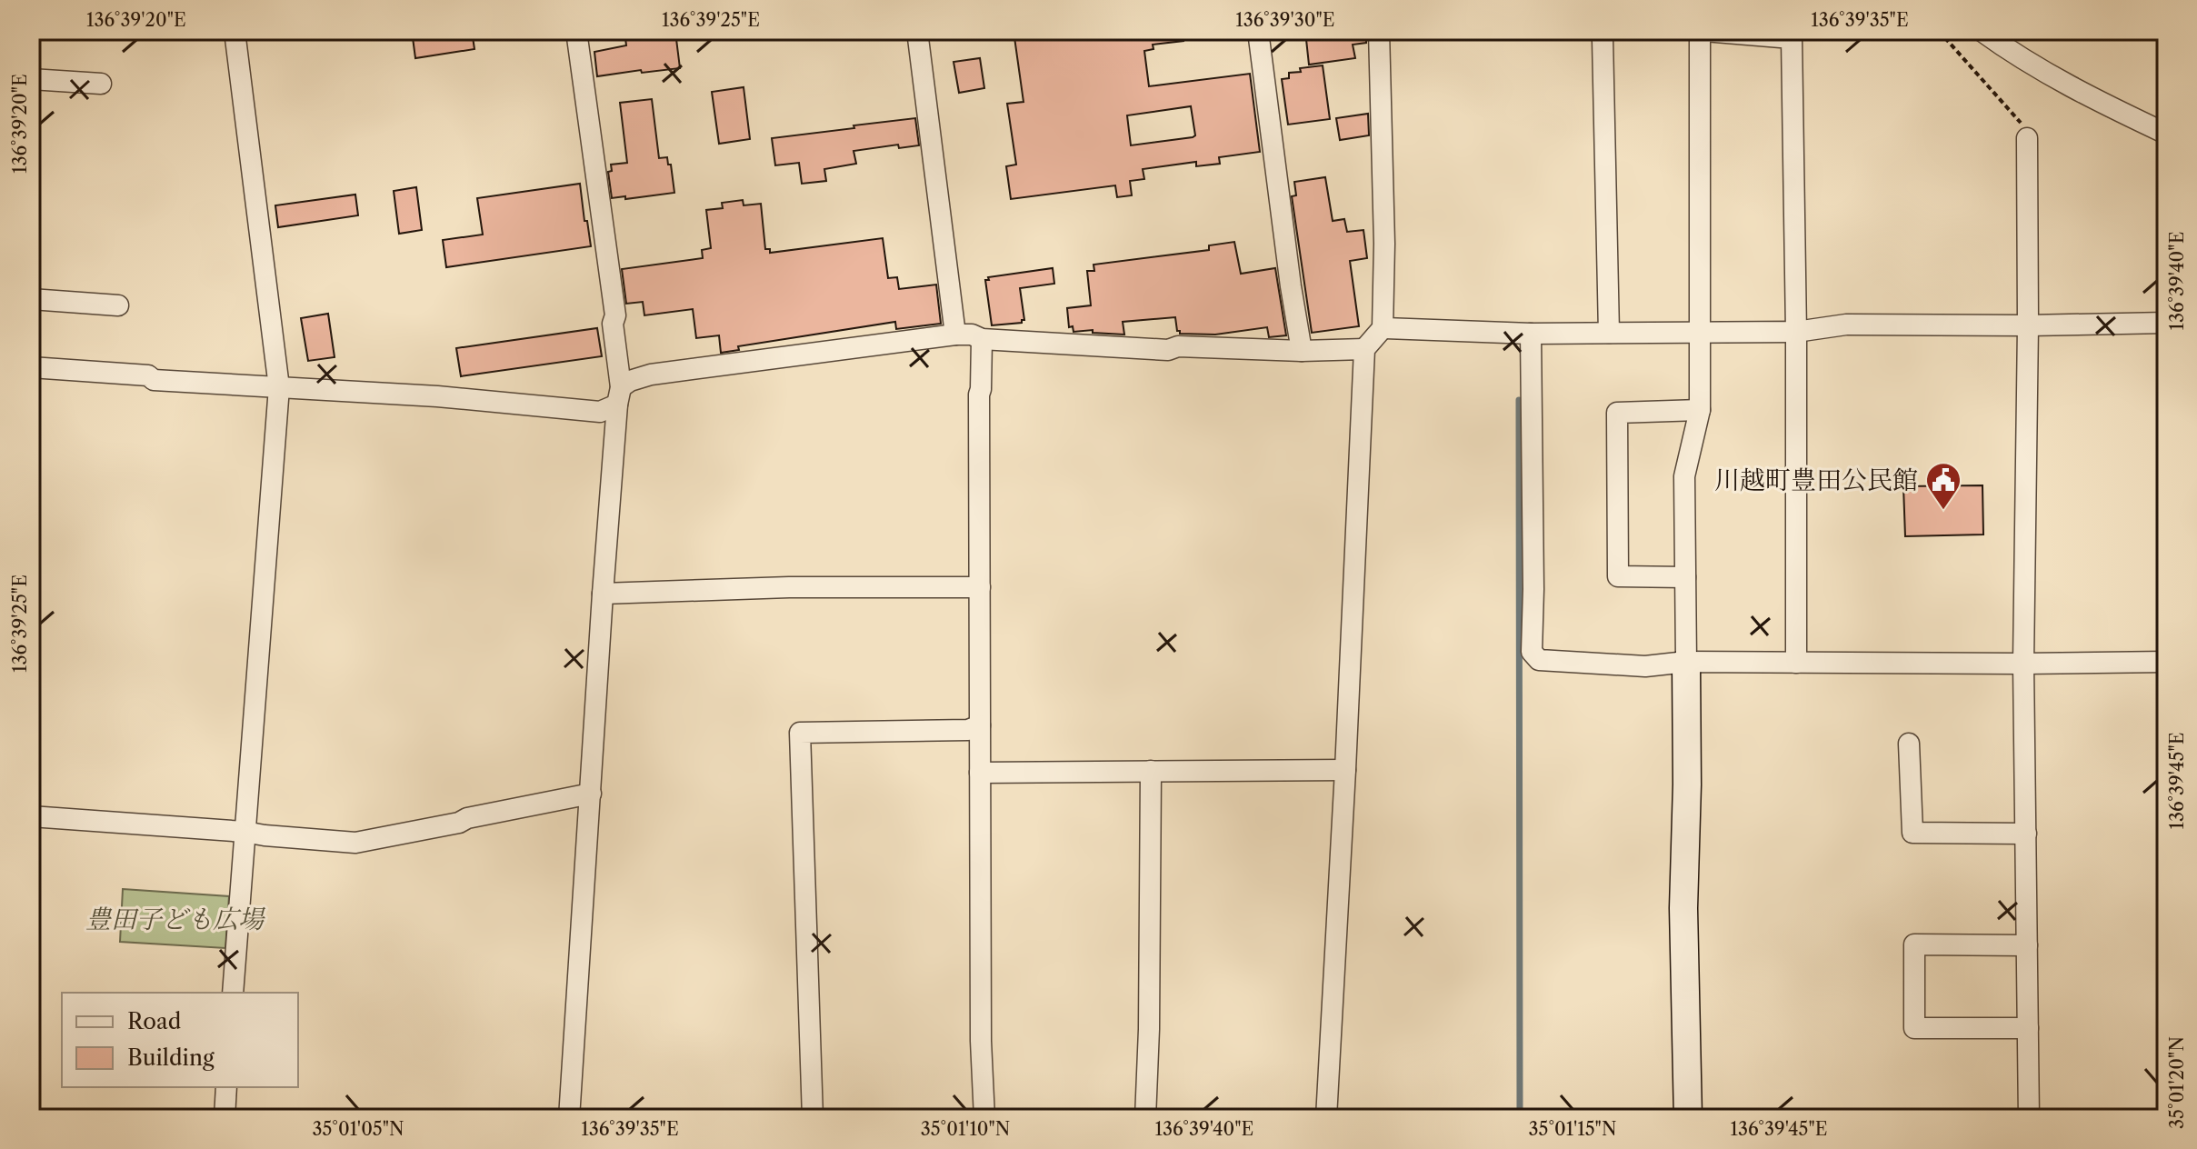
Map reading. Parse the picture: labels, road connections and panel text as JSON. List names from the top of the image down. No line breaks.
{"parks":["豊田子ども広場"],"places":{"public building":["川越町豊田公民館"]},"legend":["Road","Building"],"coordinates":["136°39'20\"E","136°39'25\"E","136°39'30\"E","136°39'35\"E","136°39'40\"E","136°39'45\"E","35°01'20\"N","35°01'05\"N","35°01'10\"N","35°01'15\"N"]}
